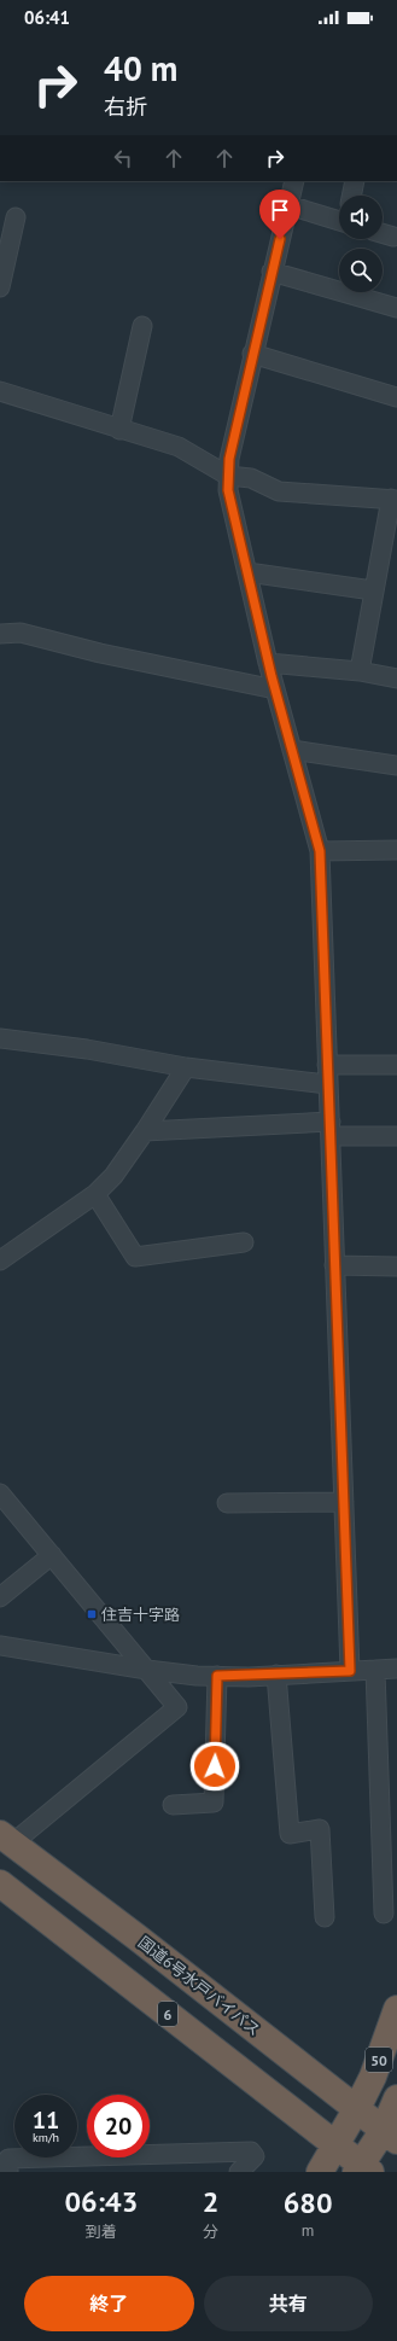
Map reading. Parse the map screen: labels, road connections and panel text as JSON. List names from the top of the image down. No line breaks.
{"streets":{"highway":["国道6号水戸バイパス","6","50"]},"crossings":[["国道6号水戸バイパス","50"]],"places":{"transit":["住吉十字路"]},"page":{"status":"06:41","turn":["40 m","右折"],"speed":"11 km/h","limit":"20","eta":["06:43","到着","2","分","680","m"],"buttons":["終了","共有"]}}
